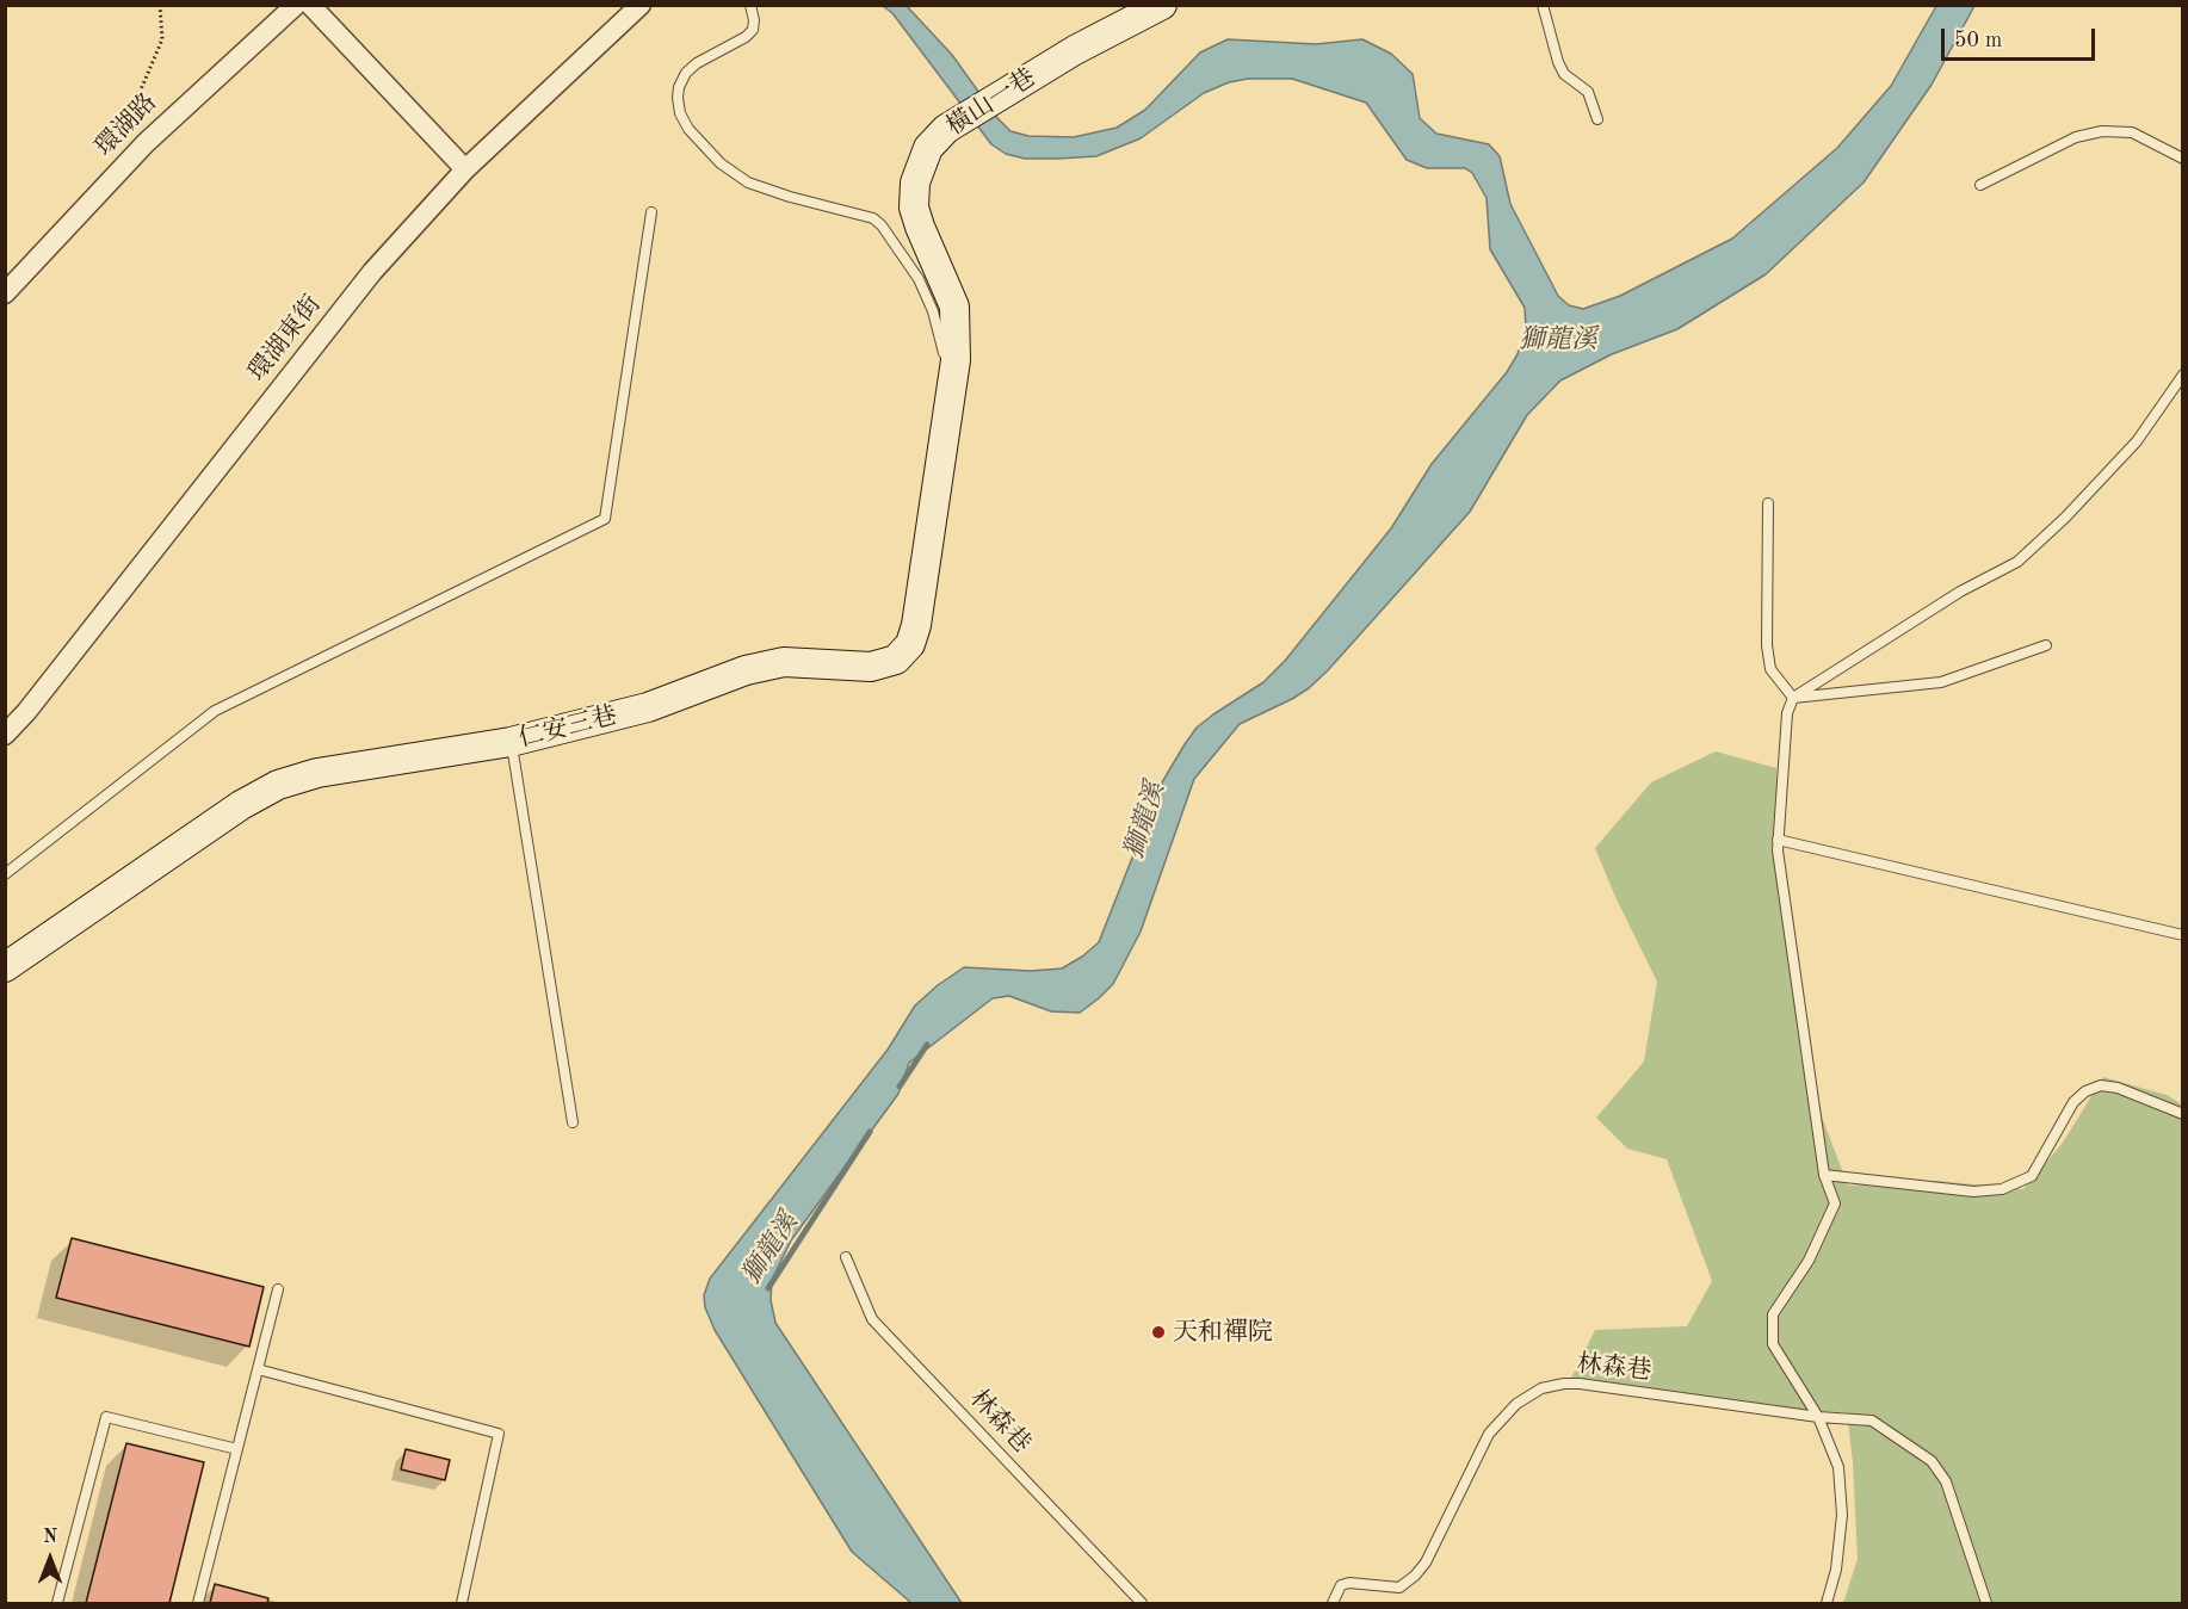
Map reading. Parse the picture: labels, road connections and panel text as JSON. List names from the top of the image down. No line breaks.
{"streets":{"street":["橫山一巷","環湖路","環湖東街","仁安三巷"],"lane":["林森巷"]},"crossings":[["橫山一巷","仁安三巷"]],"water":["獅龍溪"],"places":["天和禪院"],"scale_bar":"50 m","north":"top"}
